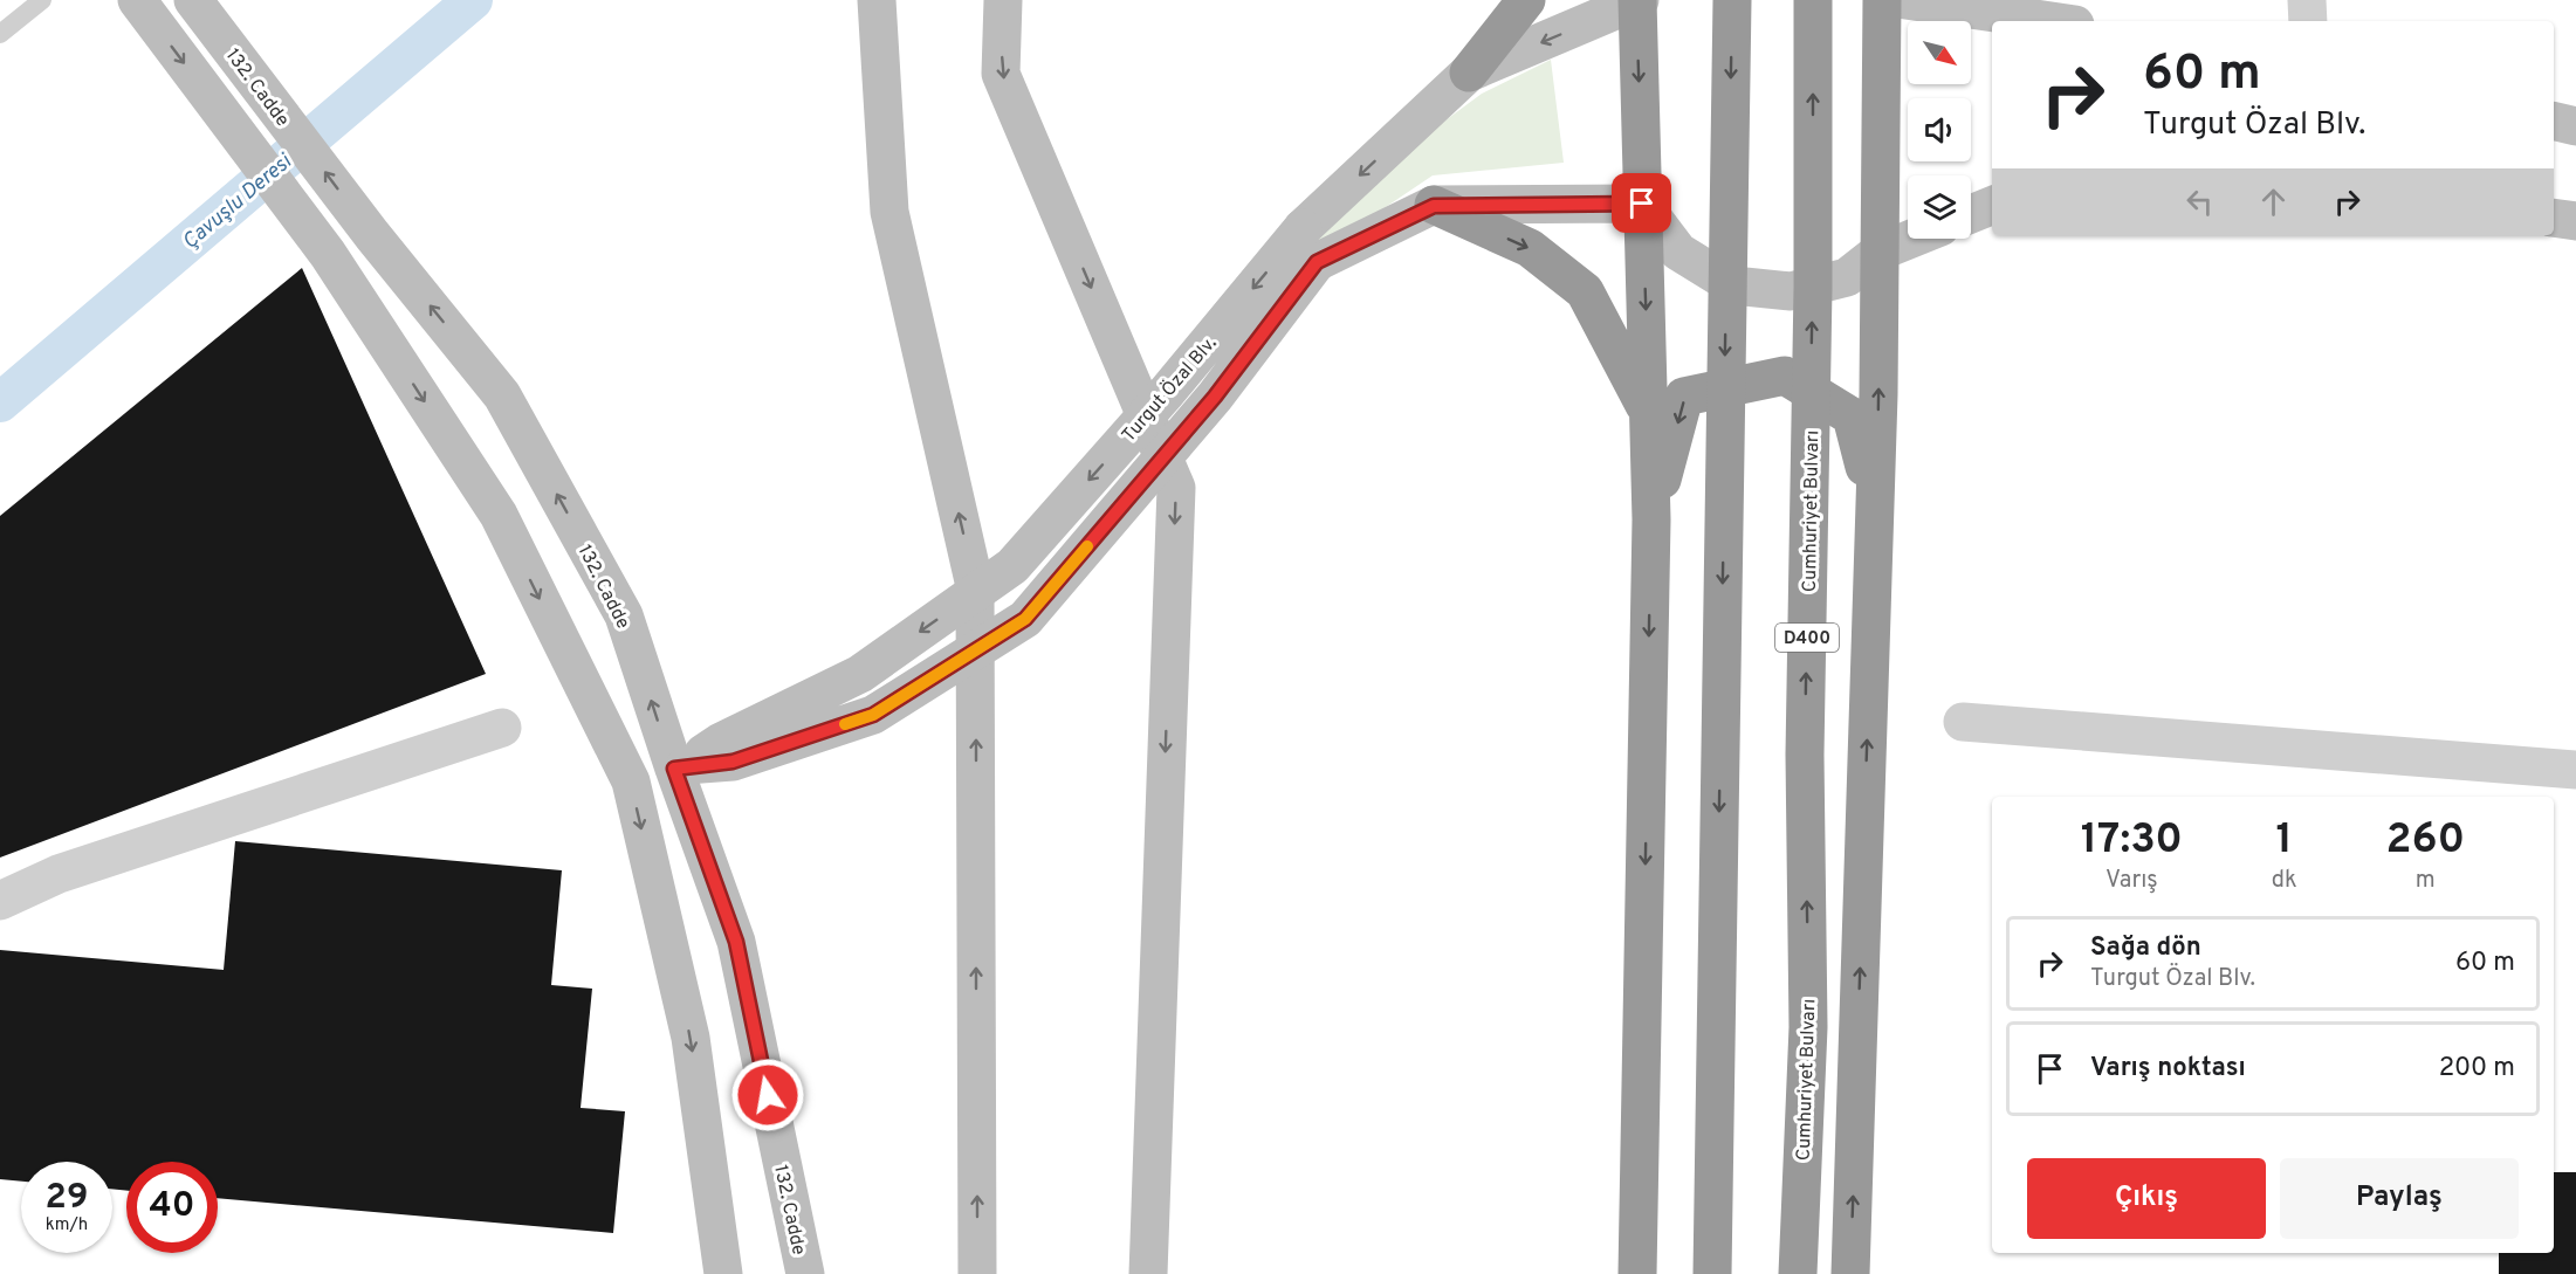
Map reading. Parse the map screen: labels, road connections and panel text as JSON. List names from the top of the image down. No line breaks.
{"streets":{"highway":["Cumhuriyet Bulvarı","D400"],"street":["132. Cadde","Turgut Özal Blv."]},"crossings":[["132. Cadde","Turgut Özal Blv."]],"water":["Çavuşlu Deresi"],"north":"bottom right","page":{"turn":["60 m","Turgut Özal Blv."],"eta":["17:30","Varış","1","dk","260","m"],"list":[{"name":"Sağa dön","note":"Turgut Özal Blv.","value":"60 m"},{"name":"Varış noktası","value":"200 m"}],"buttons":["Çıkış","Paylaş"],"speed":"29 km/h","limit":"40"}}
